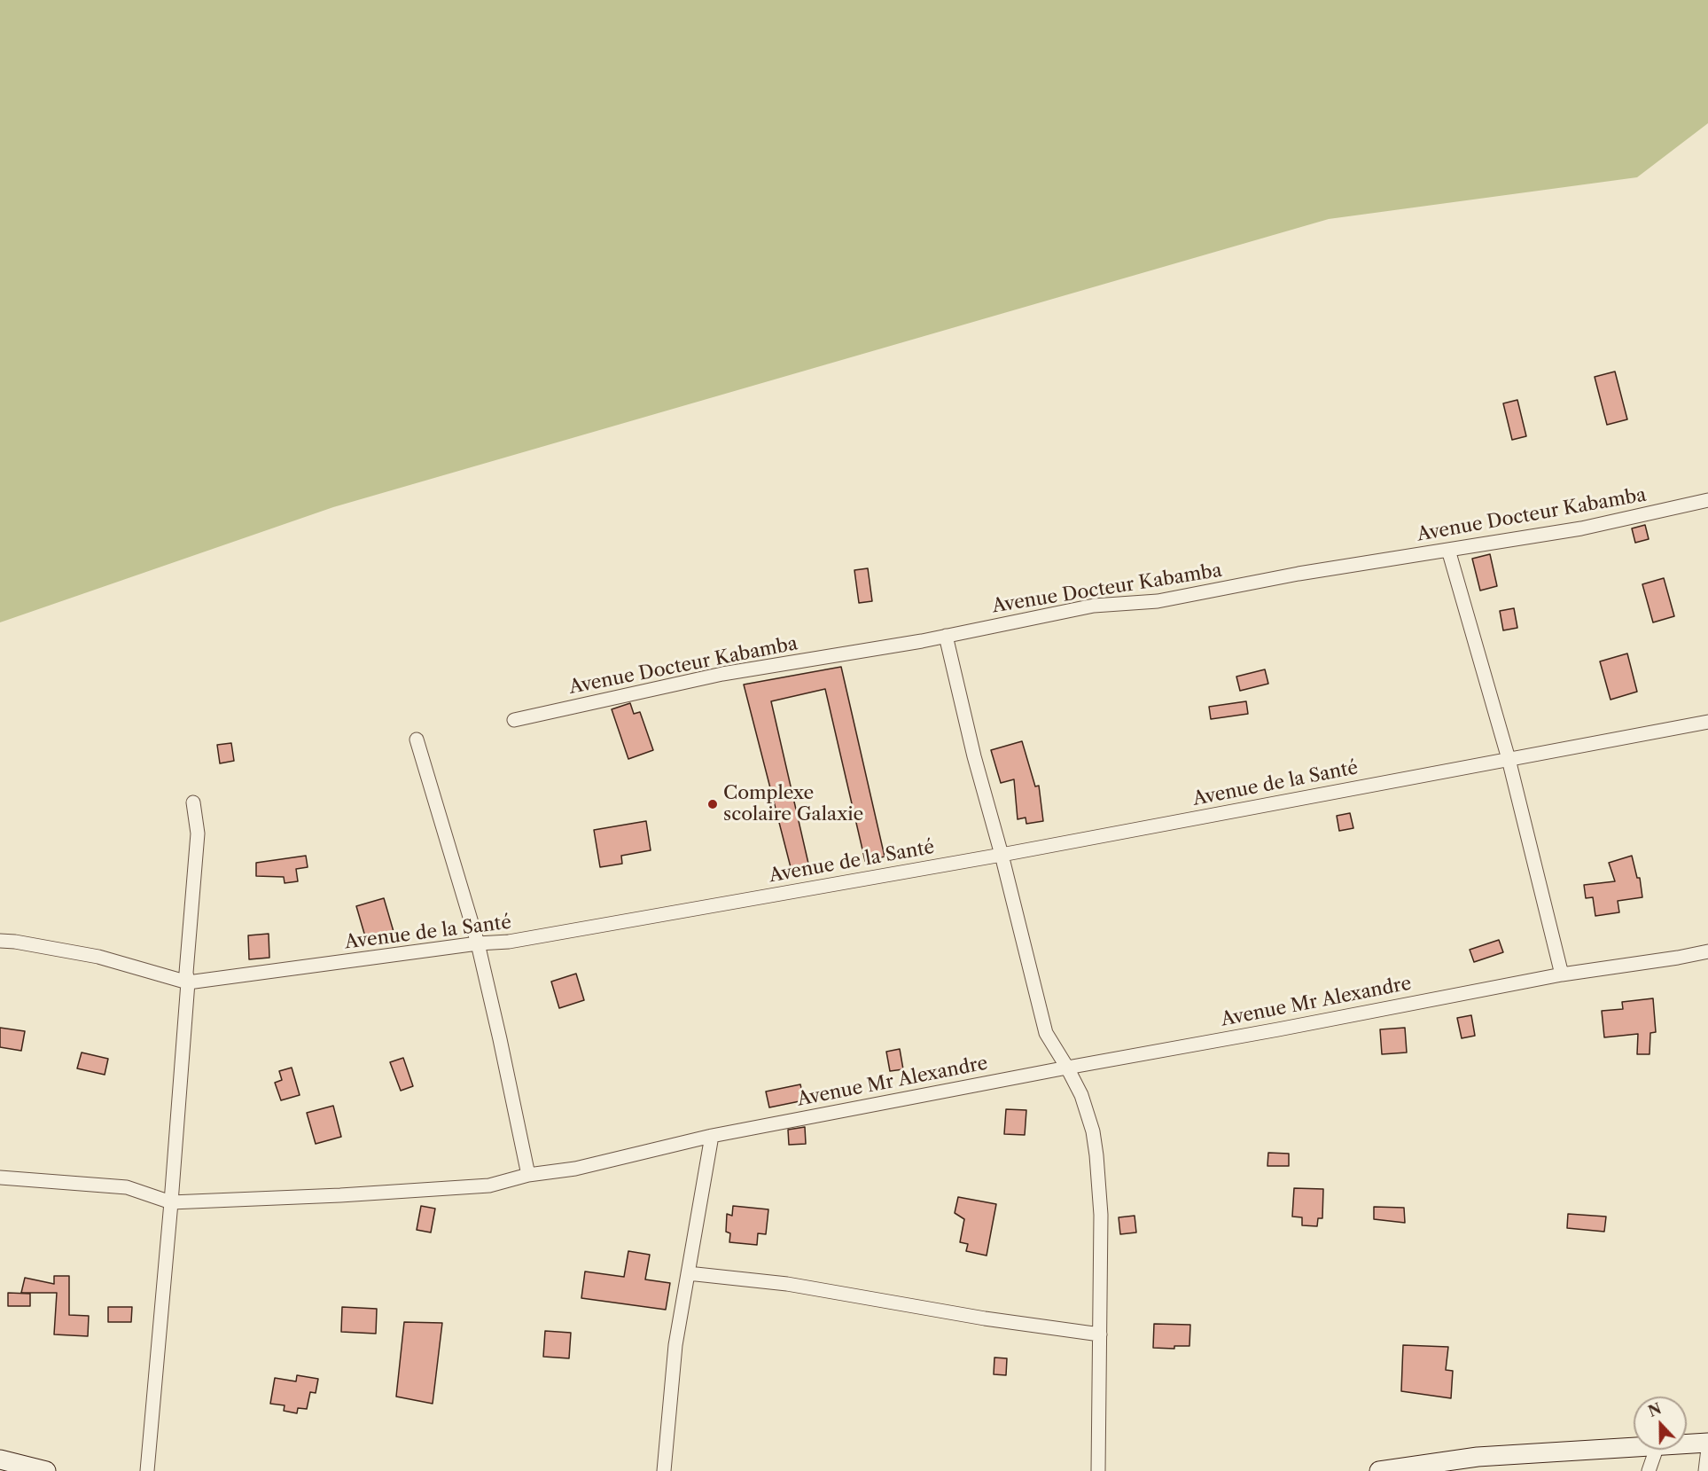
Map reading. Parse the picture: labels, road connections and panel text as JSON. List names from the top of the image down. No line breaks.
{"streets":{"street":["Avenue Docteur Kabamba","Avenue de la Santé","Avenue Mr Alexandre"]},"places":["Complexe scolaire Galaxie"],"north":"top"}
